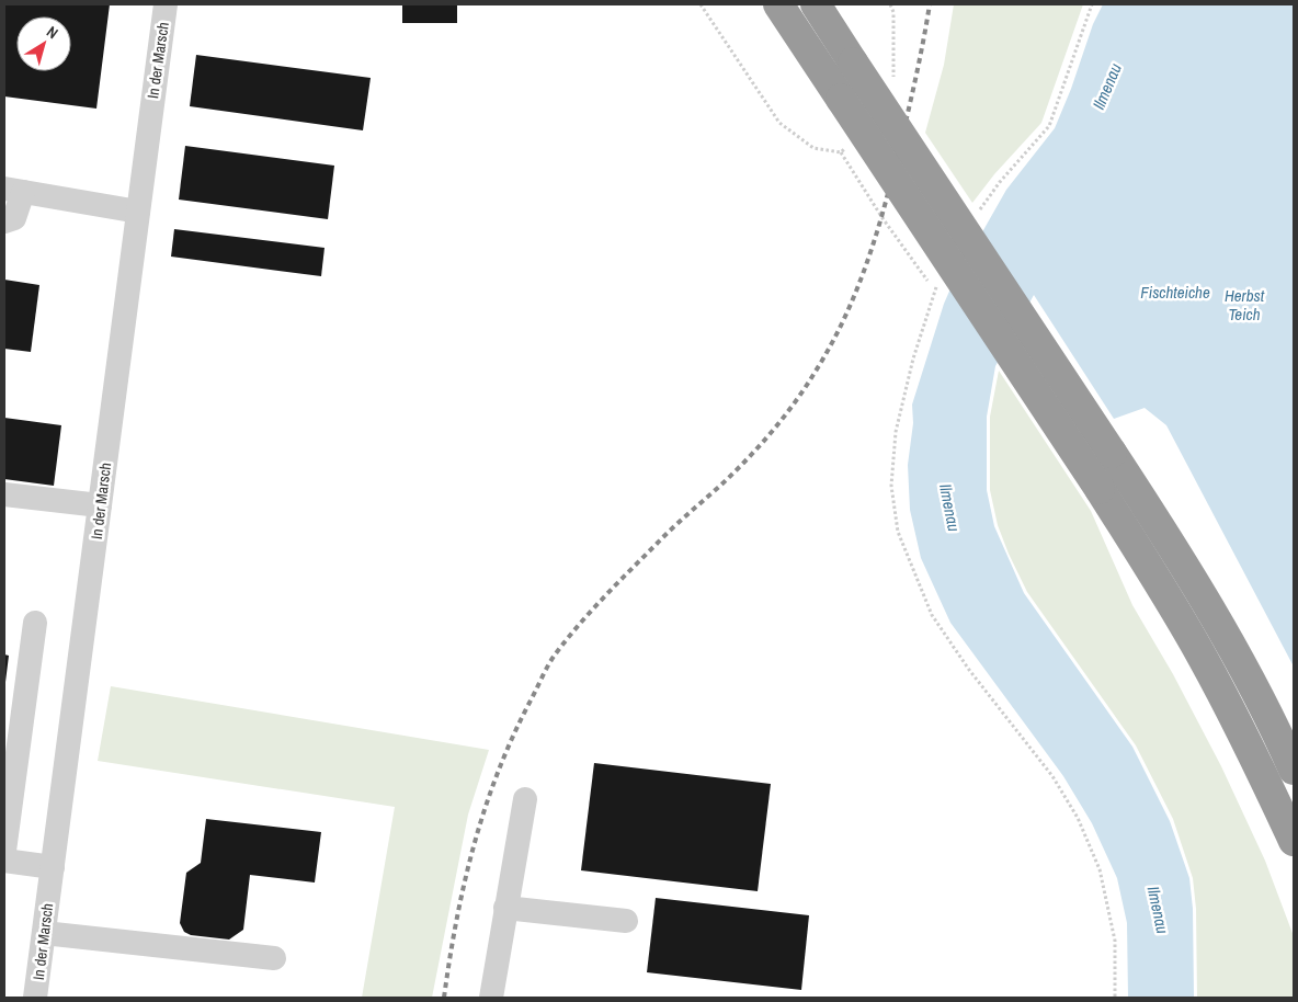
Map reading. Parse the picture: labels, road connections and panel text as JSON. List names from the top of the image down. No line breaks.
{"streets":{"street":["In der Marsch"]},"water":["Ilmenau","Fischteiche","Herbst Teich"],"north":"top right"}
